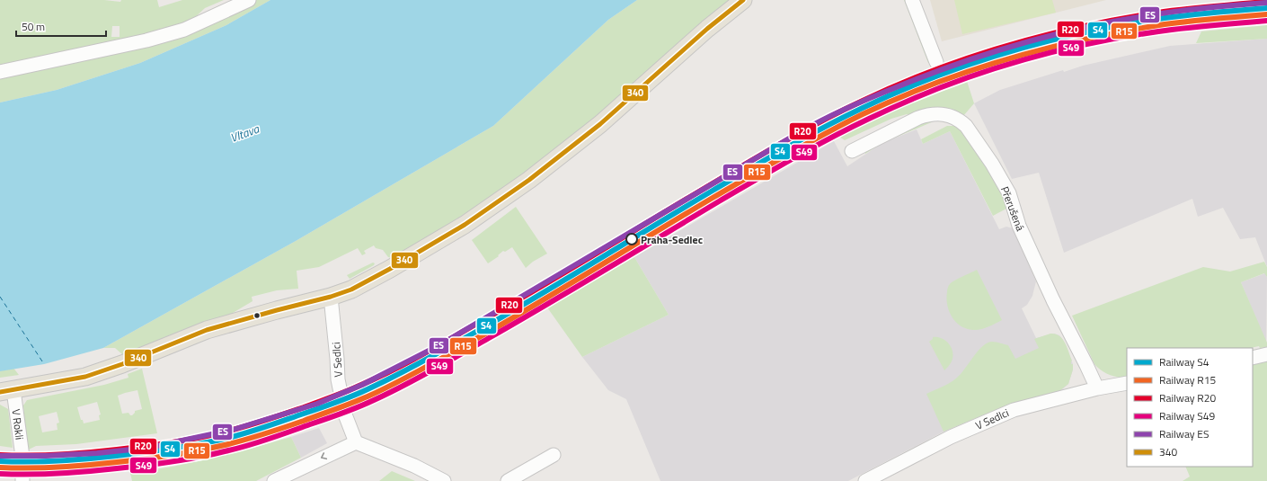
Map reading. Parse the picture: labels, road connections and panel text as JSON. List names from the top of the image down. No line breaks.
{"streets":{"street":["Přerušená","V Sedlci","V Rokli"]},"crossings":[["Přerušená","V Sedlci"]],"water":["Vltava"],"places":["Praha-Sedlec"],"lines":["transit line 340","rail line R20","rail line ES","rail line S4","rail line R15","rail line S49"],"legend":["Railway S4","Railway R15","Railway R20","Railway S49","Railway ES","340"],"scale_bar":"50 m"}
